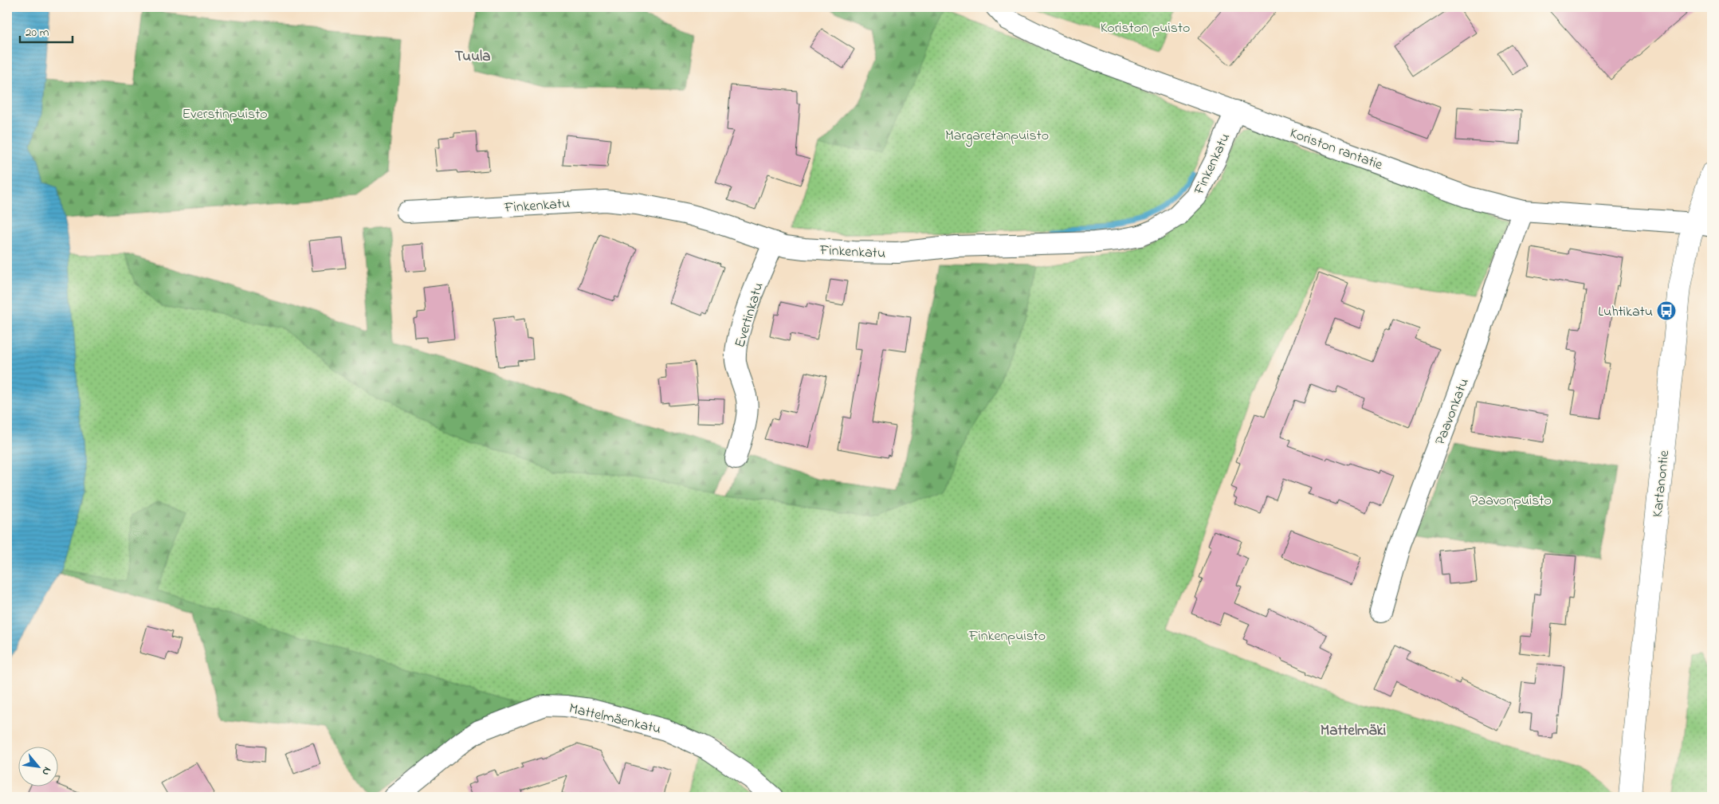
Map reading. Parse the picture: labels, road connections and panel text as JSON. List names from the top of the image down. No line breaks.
{"streets":{"street":["Koriston rantatie","Finkenkatu","Evertinkatu","Paavonkatu","Kartanontie","Mattelmäenkatu"]},"crossings":[["Koriston rantatie","Finkenkatu"],["Koriston rantatie","Paavonkatu"],["Koriston rantatie","Kartanontie"],["Finkenkatu","Evertinkatu"]],"districts":["Tuula","Mattelmäki"],"parks":["Koriston puisto","Everstinpuisto","Margaretanpuisto","Paavonpuisto","Finkenpuisto"],"places":{"bus stop":["Luhtikatu"]},"scale_bar":"20 m","north":"bottom right"}
